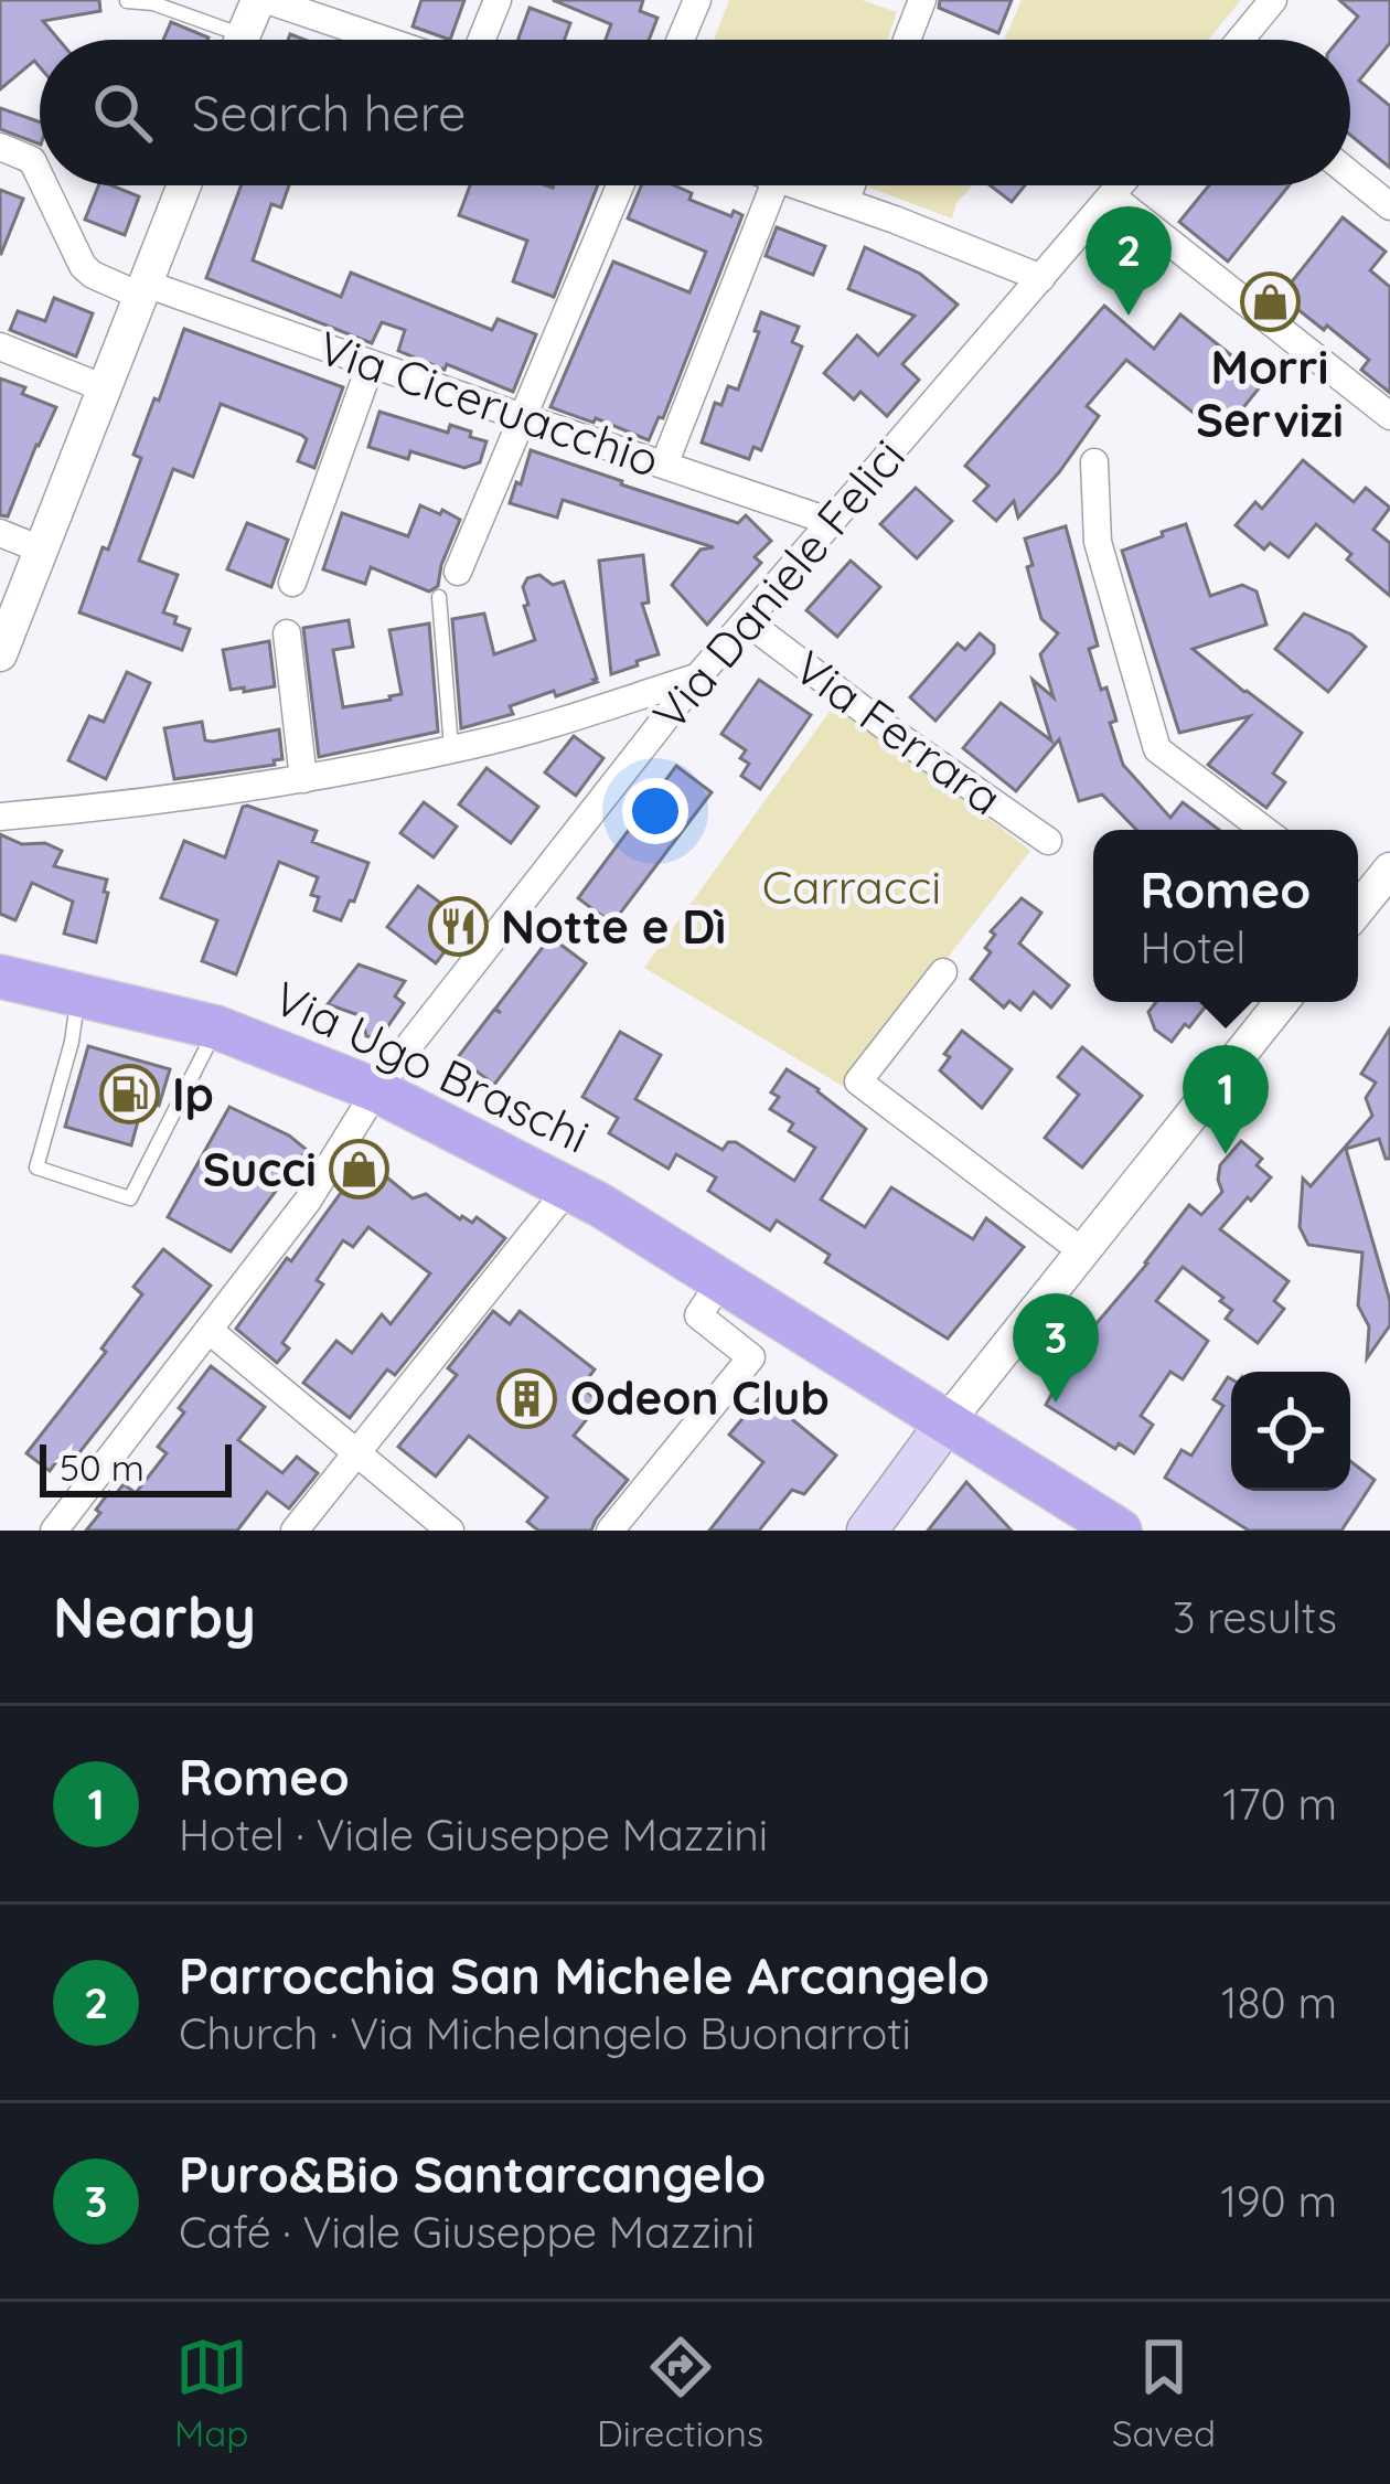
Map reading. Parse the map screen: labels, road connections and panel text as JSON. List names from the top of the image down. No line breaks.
{"streets":{"main road":["Via Ugo Braschi"],"street":["Via Ciceruacchio","Via Daniele Felici","Via Ferrara"]},"crossings":[["Via Ciceruacchio","Via Daniele Felici"],["Via Daniele Felici","Via Ferrara"],["Via Daniele Felici","Via Ugo Braschi"]],"parks":["Carracci"],"places":{"shop":["Morri Servizi","Succi"],"restaurant":["Notte e Dì"],"fuel station":["Ip"],"building":["Odeon Club"]},"scale_bar":"50 m","page":{"search":"Search here","pins":["2","1","3"],"popup":["Romeo","Hotel"],"scale":"50 m","heading":["Nearby","3 results"],"list":[{"mark":"1","name":"Romeo","note":"Hotel · Viale Giuseppe Mazzini","value":"170 m"},{"mark":"2","name":"Parrocchia San Michele Arcangelo","note":"Church · Via Michelangelo Buonarroti","value":"180 m"},{"mark":"3","name":"Puro&Bio Santarcangelo","note":"Café · Viale Giuseppe Mazzini","value":"190 m"}],"nav":["Map","Directions","Saved"]}}
